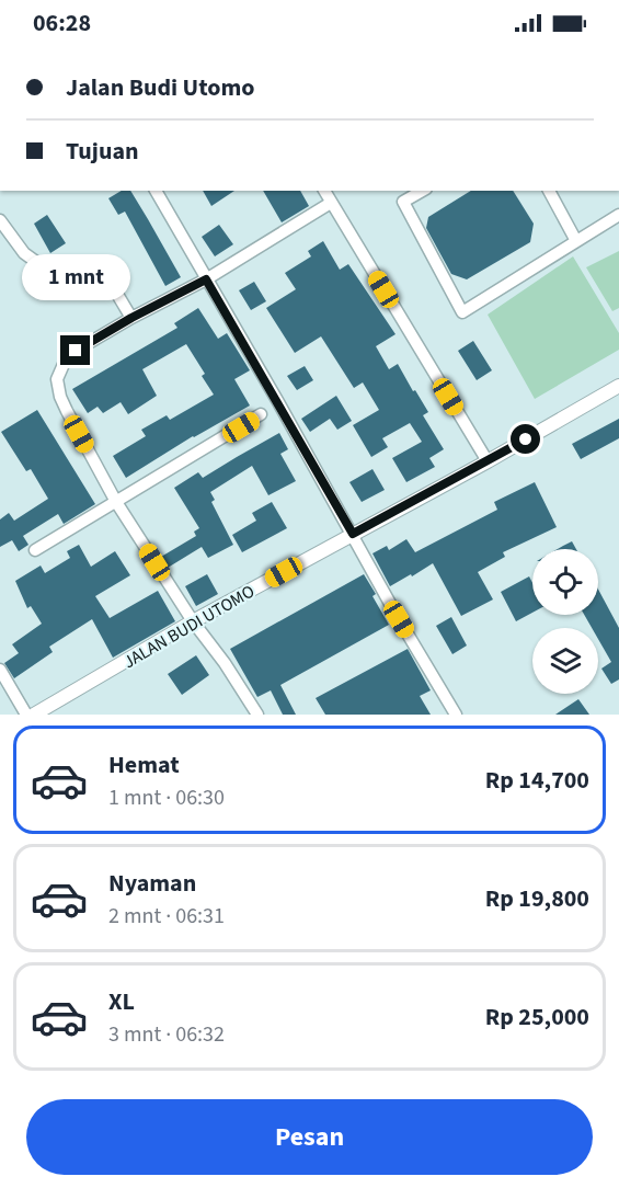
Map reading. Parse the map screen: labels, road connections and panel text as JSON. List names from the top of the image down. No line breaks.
{"streets":{"street":["JALAN BUDI UTOMO"]},"page":{"status":"06:28","banner":["Jalan Budi Utomo","Tujuan"],"bubble":"1 mnt","list":[{"name":"Hemat","note":"1 mnt · 06:30","value":"Rp 14,700"},{"name":"Nyaman","note":"2 mnt · 06:31","value":"Rp 19,800"},{"name":"XL","note":"3 mnt · 06:32","value":"Rp 25,000"}],"buttons":"Pesan"}}
